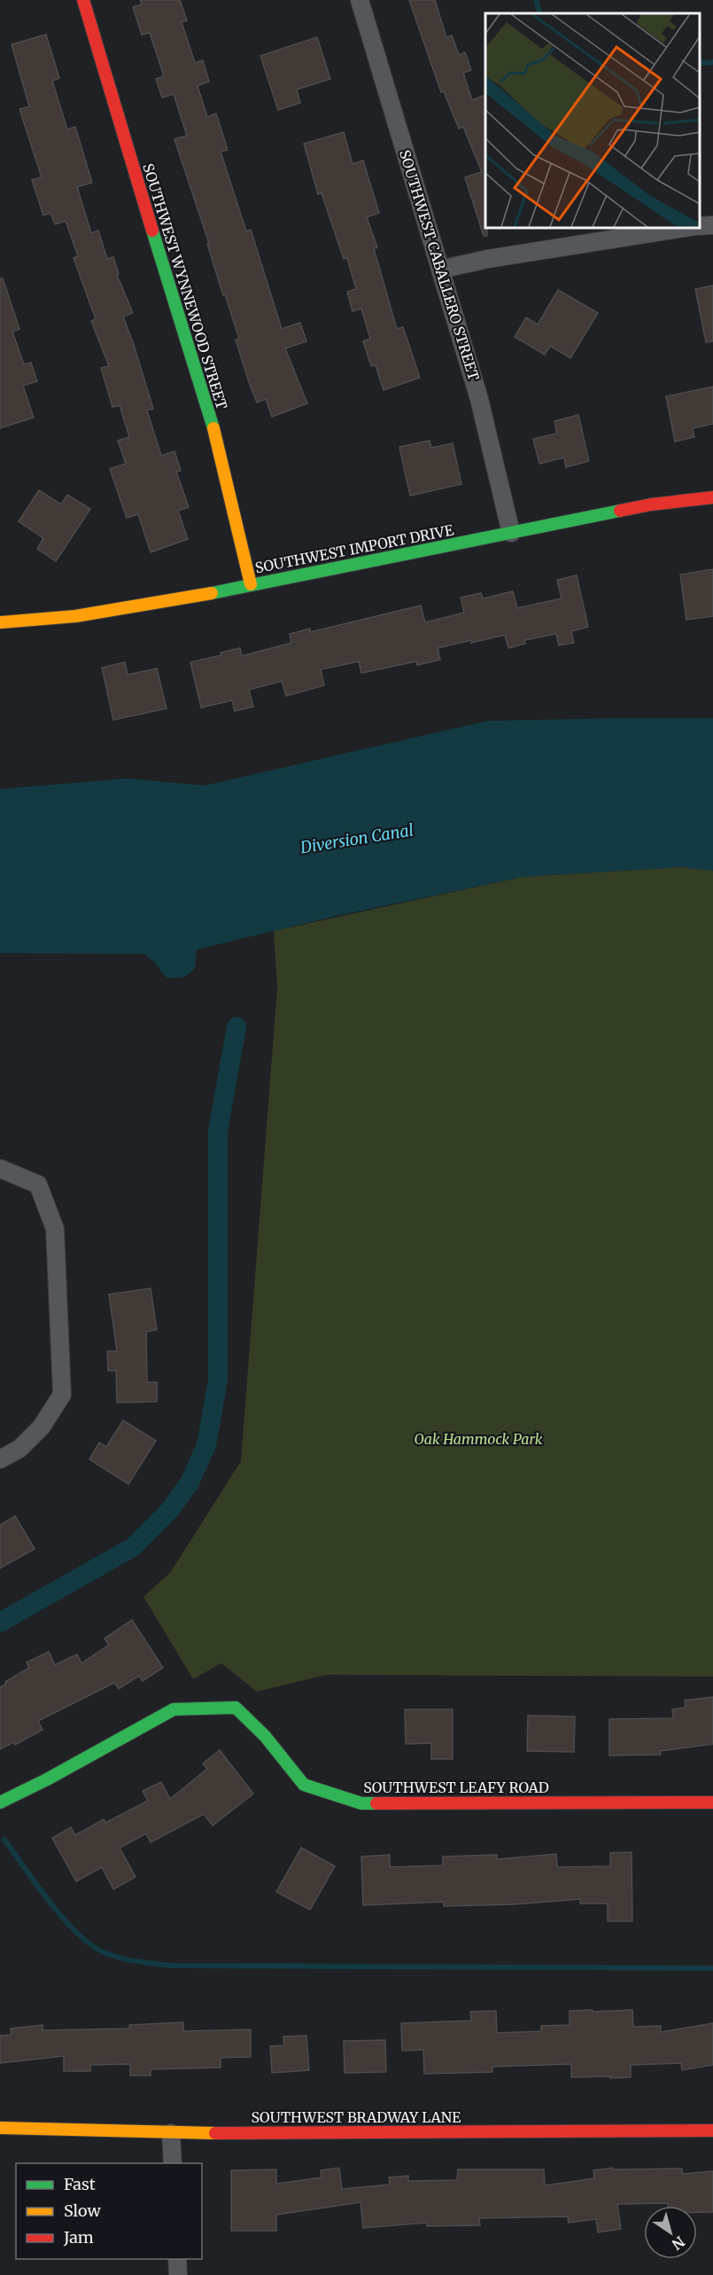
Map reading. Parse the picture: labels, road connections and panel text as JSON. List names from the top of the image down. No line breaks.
{"streets":{"street":["SOUTHWEST CABALLERO STREET","SOUTHWEST WYNNEWOOD STREET","SOUTHWEST IMPORT DRIVE","SOUTHWEST LEAFY ROAD","SOUTHWEST BRADWAY LANE"]},"crossings":[["SOUTHWEST CABALLERO STREET","SOUTHWEST IMPORT DRIVE"],["SOUTHWEST WYNNEWOOD STREET","SOUTHWEST IMPORT DRIVE"]],"water":["Diversion Canal"],"parks":["Oak Hammock Park"],"legend":["Fast","Slow","Jam"],"north":"bottom right"}
